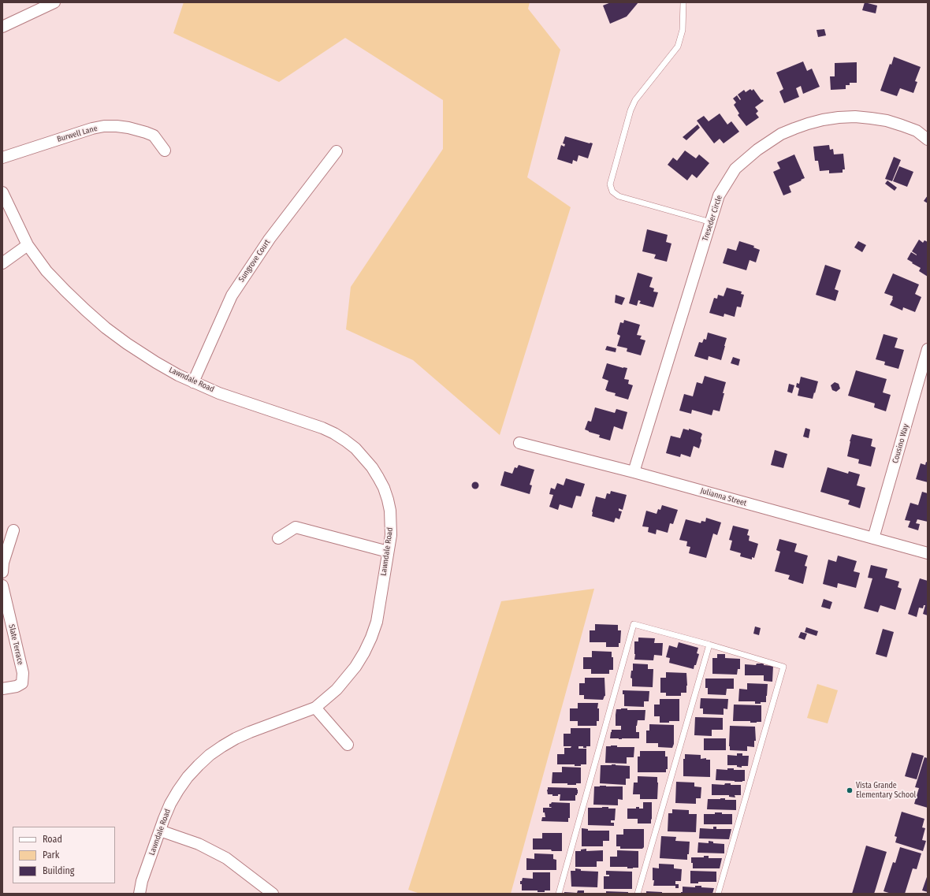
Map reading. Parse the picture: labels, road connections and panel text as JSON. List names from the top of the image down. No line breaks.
{"streets":{"street":["Burwell Lane","Treseder Circle","Sungrove Court","Lawndale Road","Cousino Way","Julianna Street","Slate Terrace"]},"crossings":[["Treseder Circle","Julianna Street"],["Sungrove Court","Lawndale Road"],["Cousino Way","Julianna Street"]],"places":["Vista Grande Elementary School"],"legend":["Road","Park","Building"]}
